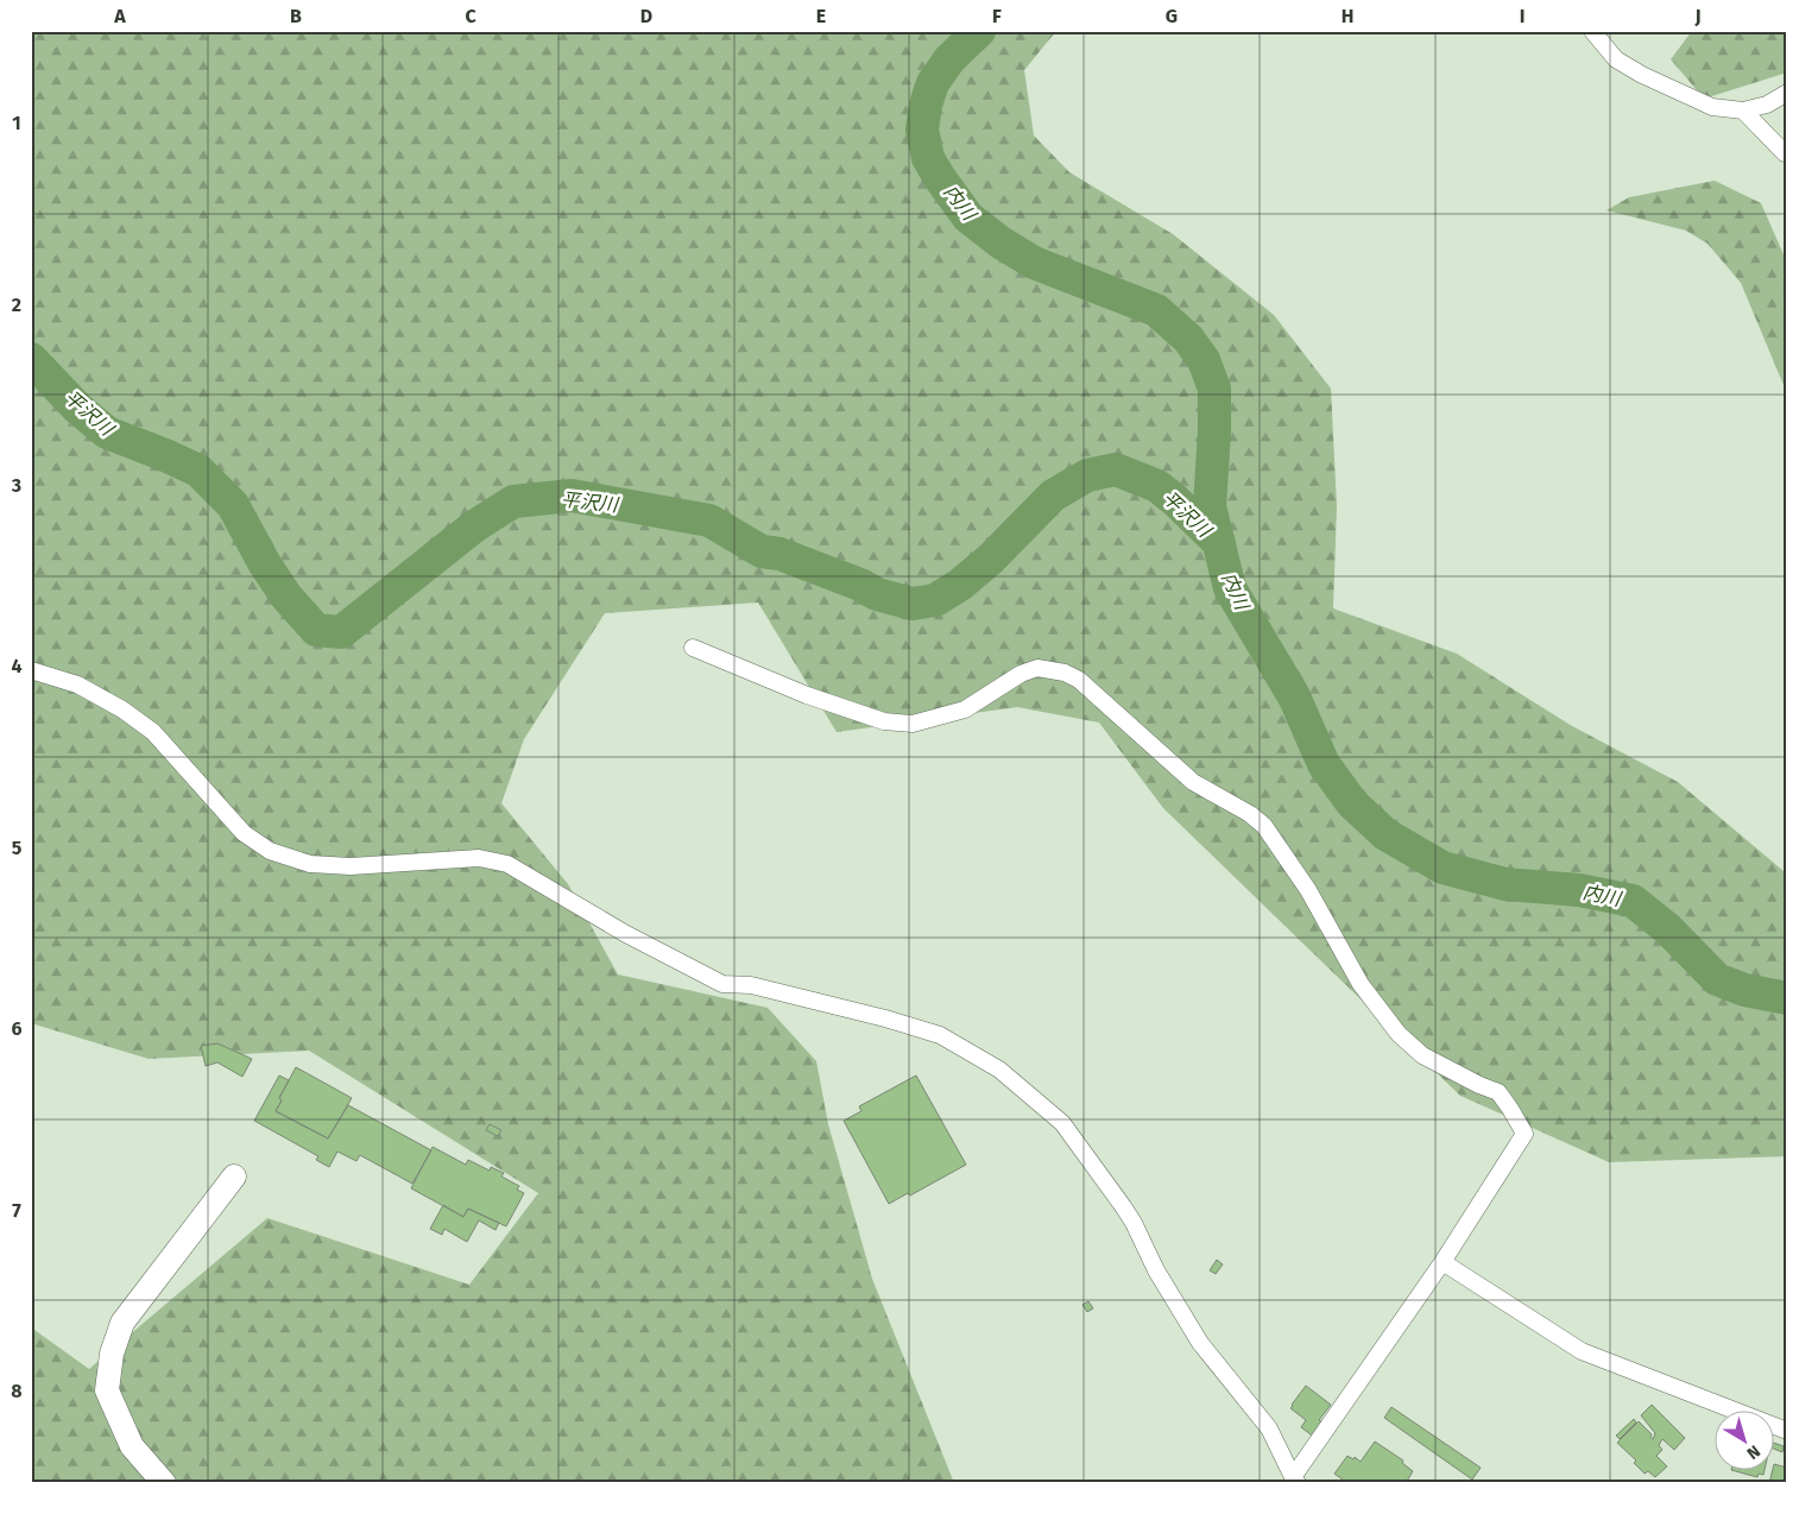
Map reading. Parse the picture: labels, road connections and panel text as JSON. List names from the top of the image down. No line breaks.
{"water":["内川","平沢川"],"north":"bottom right","grid":{"columns":["A","B","C","D","E","F","G","H","I","J"],"rows":["1","2","3","4","5","6","7","8"]}}
